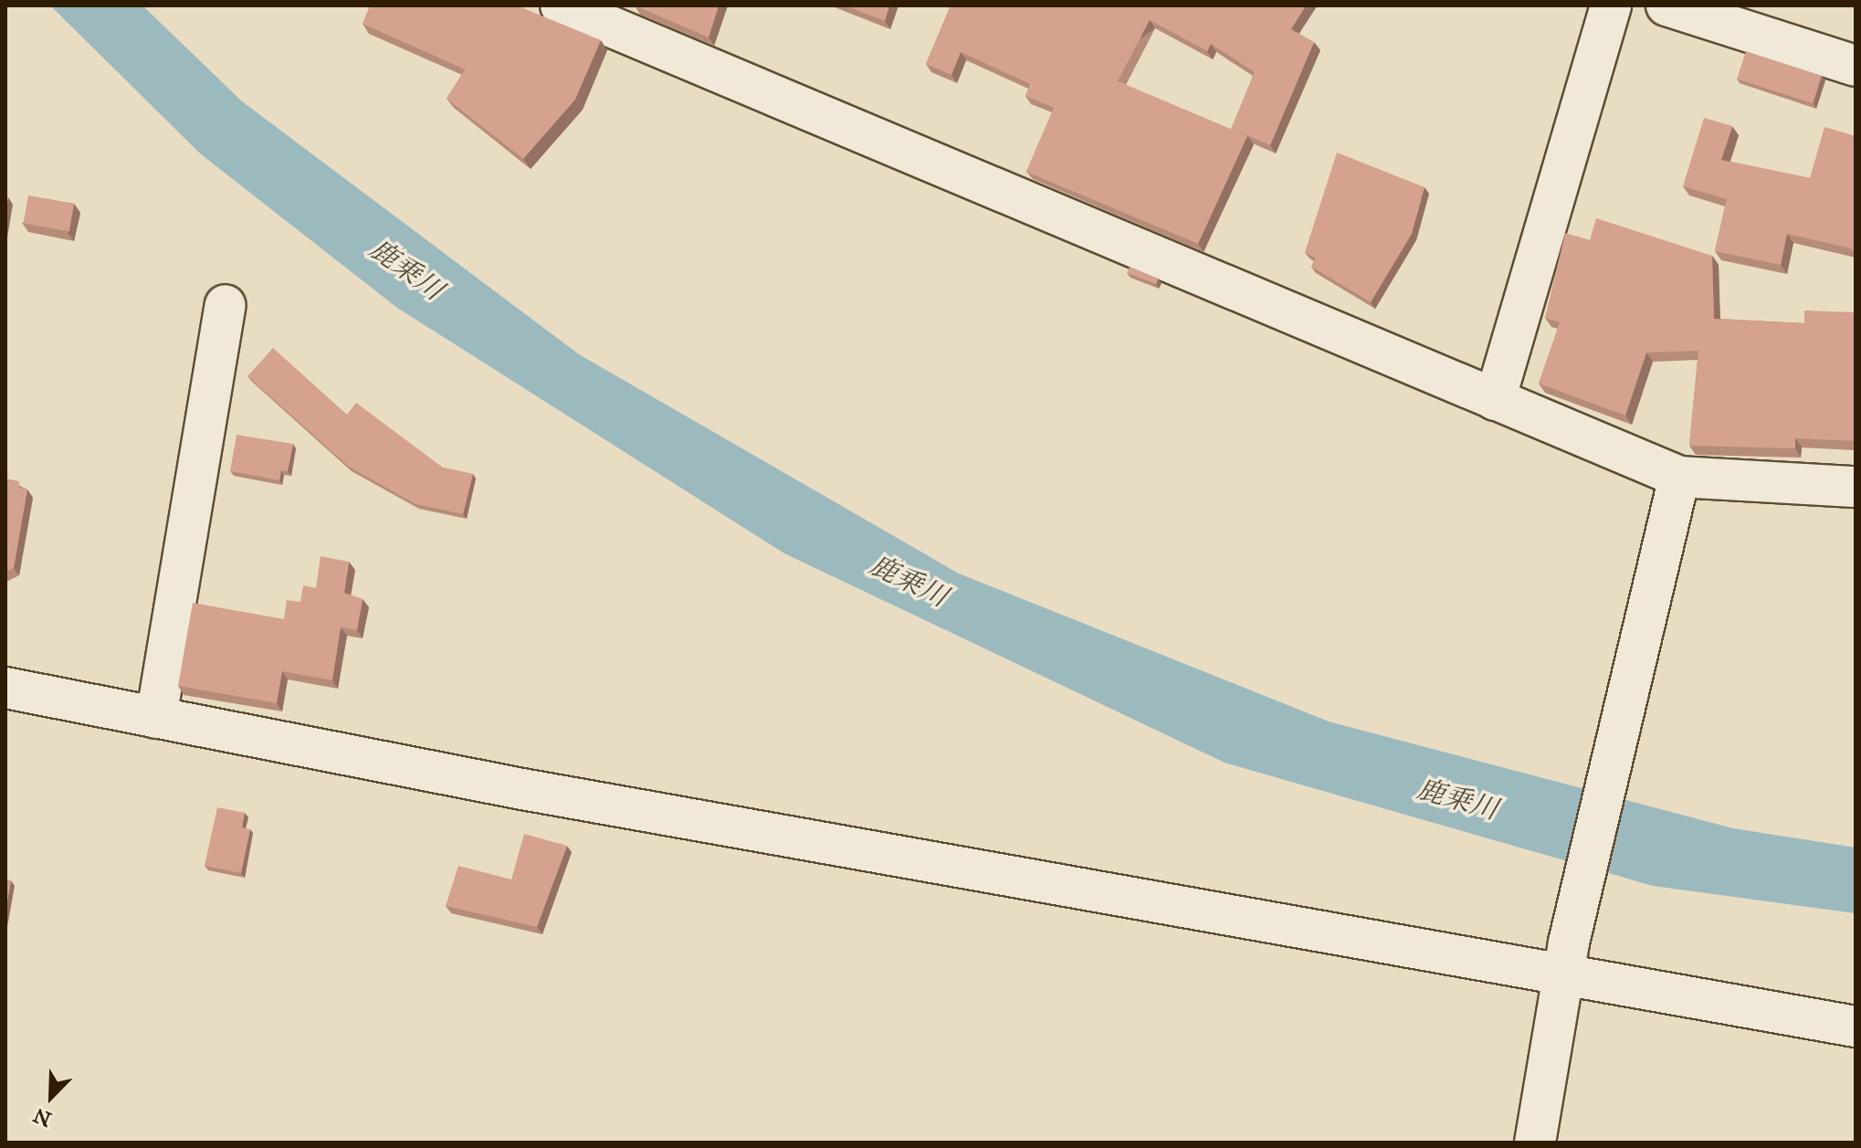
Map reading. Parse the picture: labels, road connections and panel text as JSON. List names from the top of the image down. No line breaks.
{"water":["鹿乗川"],"north":"bottom left"}
